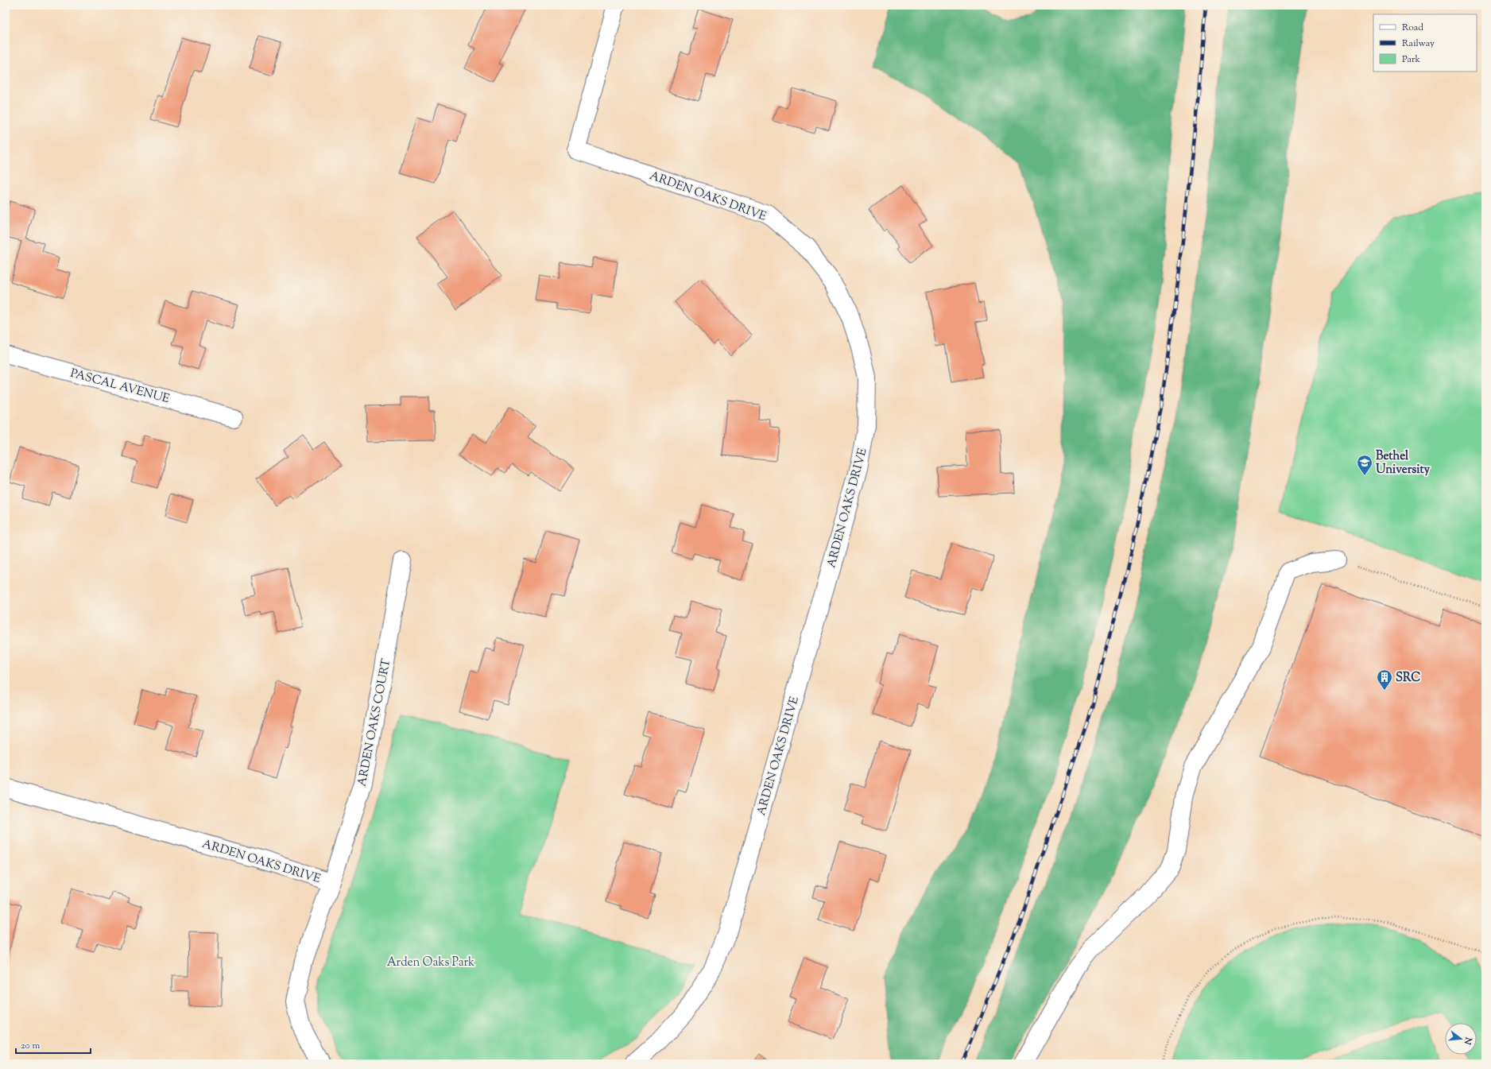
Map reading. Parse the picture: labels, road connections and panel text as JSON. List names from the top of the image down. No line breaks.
{"streets":{"street":["ARDEN OAKS DRIVE","PASCAL AVENUE","ARDEN OAKS COURT"]},"crossings":[["ARDEN OAKS DRIVE","ARDEN OAKS COURT"]],"parks":["Arden Oaks Park"],"places":{"school or university":["Bethel University"],"building":["SRC"]},"legend":["Road","Railway","Park"],"scale_bar":"20 m","north":"right"}
